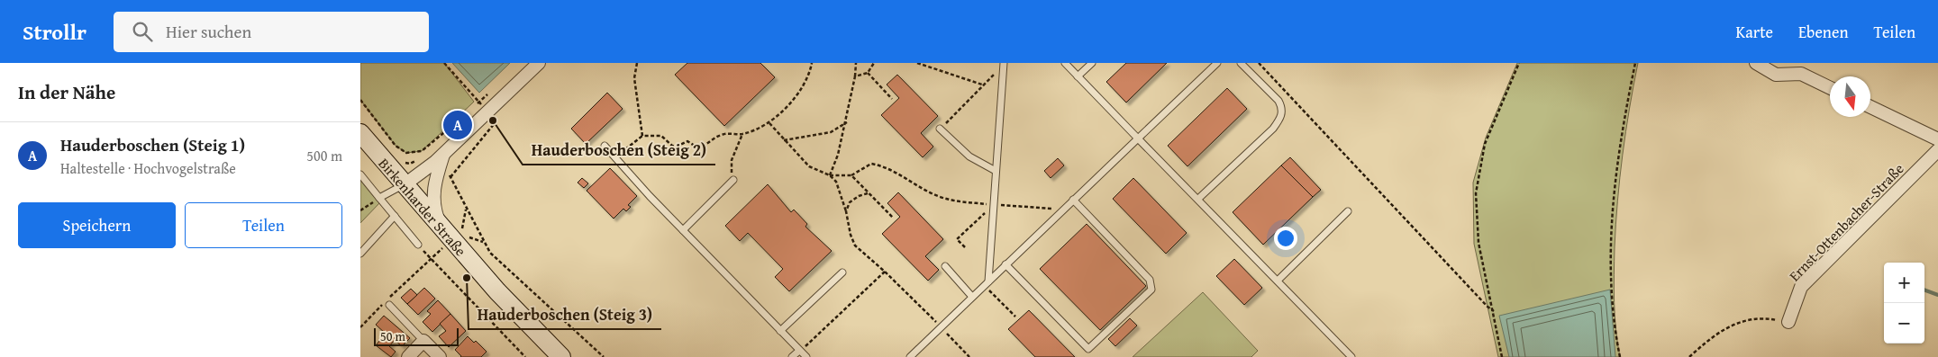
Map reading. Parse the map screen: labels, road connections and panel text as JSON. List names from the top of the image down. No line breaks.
{"streets":{"main road":["Birkenharder Straße"],"street":["Ernst-Ottenbacher-Straße"]},"places":["Hauderboschen (Steig 2)","Hauderboschen (Steig 3)"],"scale_bar":"50 m","north":"bottom","page":{"header":"Strollr","search":"Hier suchen","nav":["Karte","Ebenen","Teilen"],"heading":"In der Nähe","pins":"A","list":[{"mark":"A","name":"Hauderboschen (Steig 1)","note":"Haltestelle · Hochvogelstraße","value":"500 m"}],"buttons":["Speichern","Teilen"],"map_buttons":["+","−"],"scale":"50 m"}}
